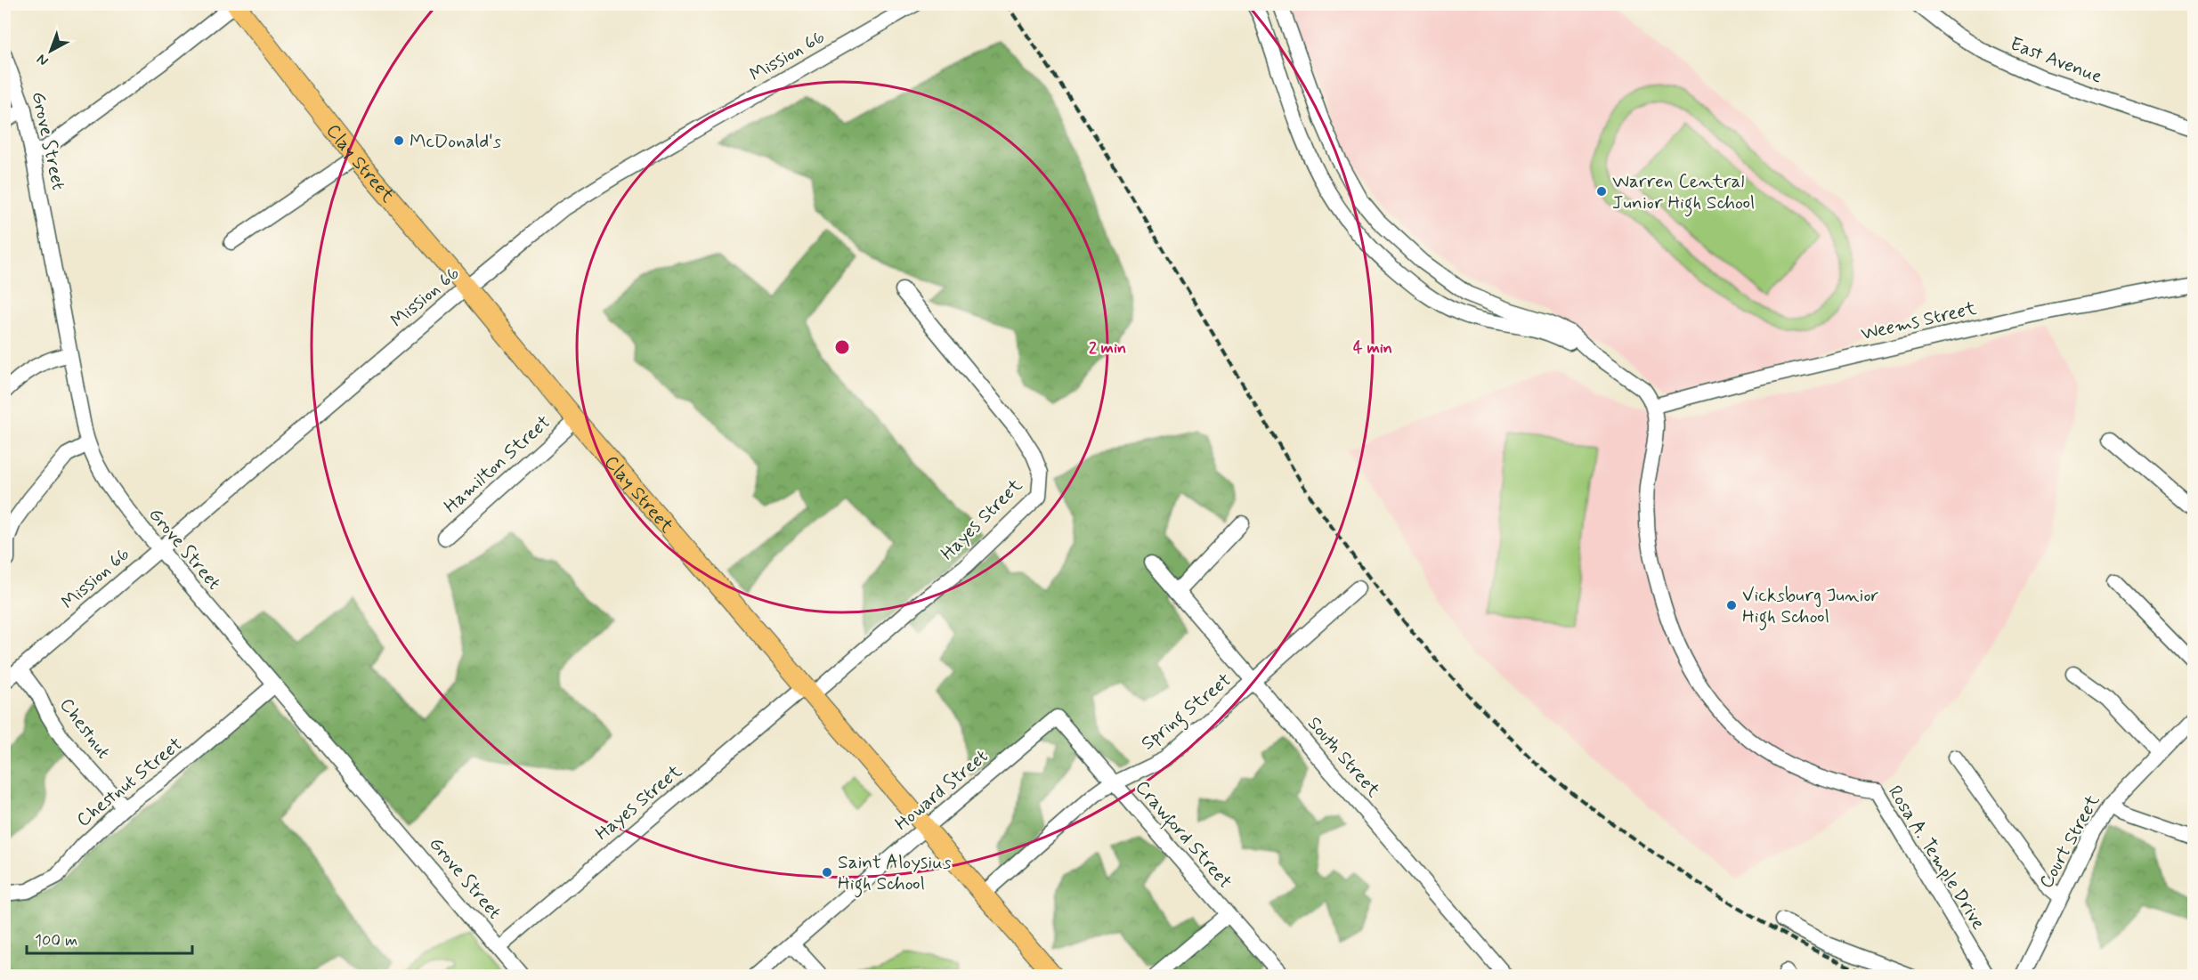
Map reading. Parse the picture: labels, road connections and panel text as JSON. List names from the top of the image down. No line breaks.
{"streets":{"main road":["Clay Street"],"street":["Mission 66","East Avenue","Grove Street","Weems Street","Hamilton Street","Hayes Street","Spring Street","Chestnut","South Street","Chestnut Street","Howard Street","Crawford Street","Court Street","Rosa A. Temple Drive"]},"crossings":[["Mission 66","Grove Street"],["Mission 66","Clay Street"],["Mission 66","Chestnut"],["Grove Street","Hayes Street"],["Grove Street","Chestnut Street"],["Clay Street","Hamilton Street"],["Clay Street","Hayes Street"],["Clay Street","Spring Street"],["Clay Street","Howard Street"],["Weems Street","Rosa A. Temple Drive"],["Spring Street","South Street"],["Spring Street","Crawford Street"],["Chestnut","Chestnut Street"],["Howard Street","Crawford Street"]],"places":["McDonald's","Warren Central Junior High School","Vicksburg Junior High School","Saint Aloysius High School"],"scale_bar":"100 m","north":"bottom left","rings":["2 min","4 min"]}
